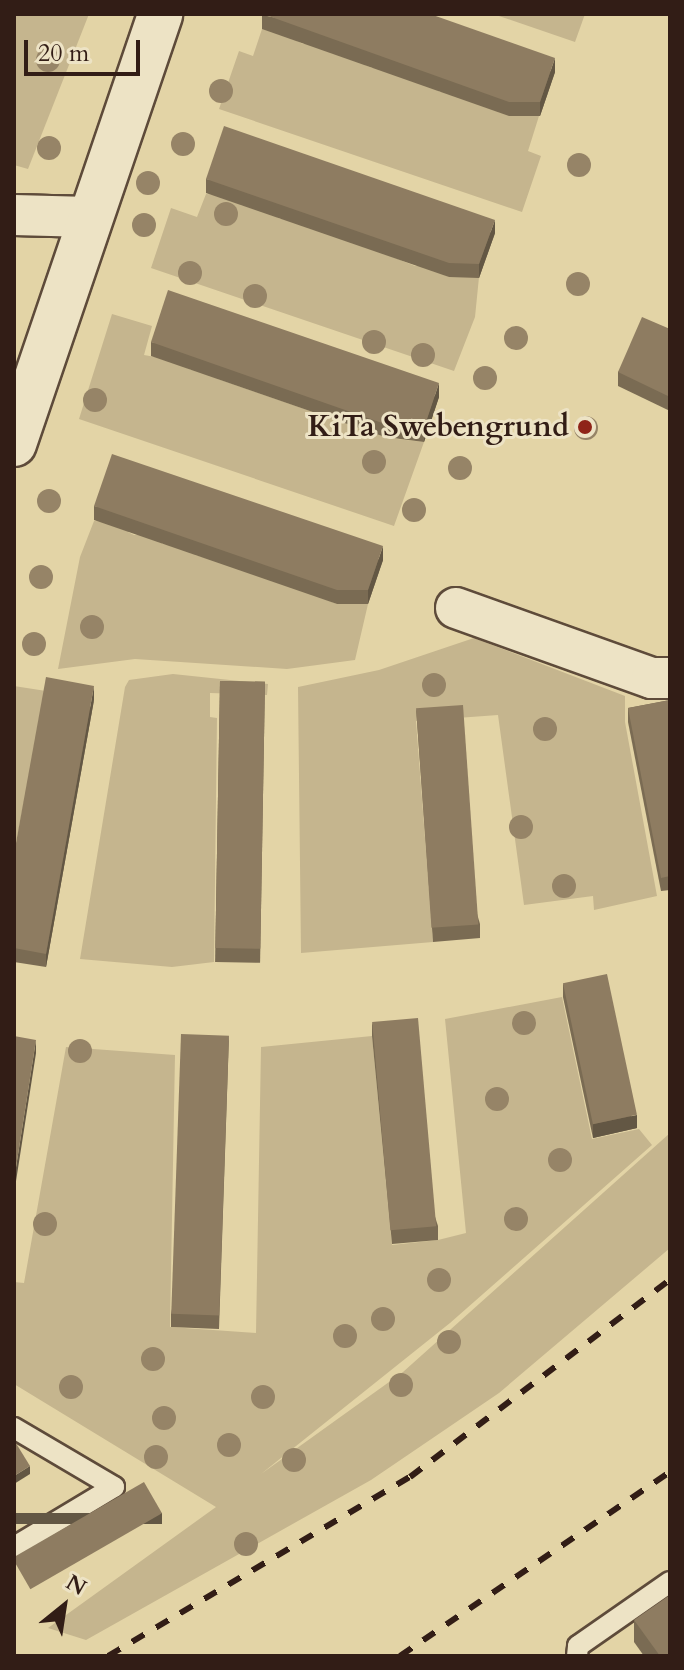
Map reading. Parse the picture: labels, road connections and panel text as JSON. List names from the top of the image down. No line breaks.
{"places":["KiTa Swebengrund"],"scale_bar":"20 m","north":"top right"}
